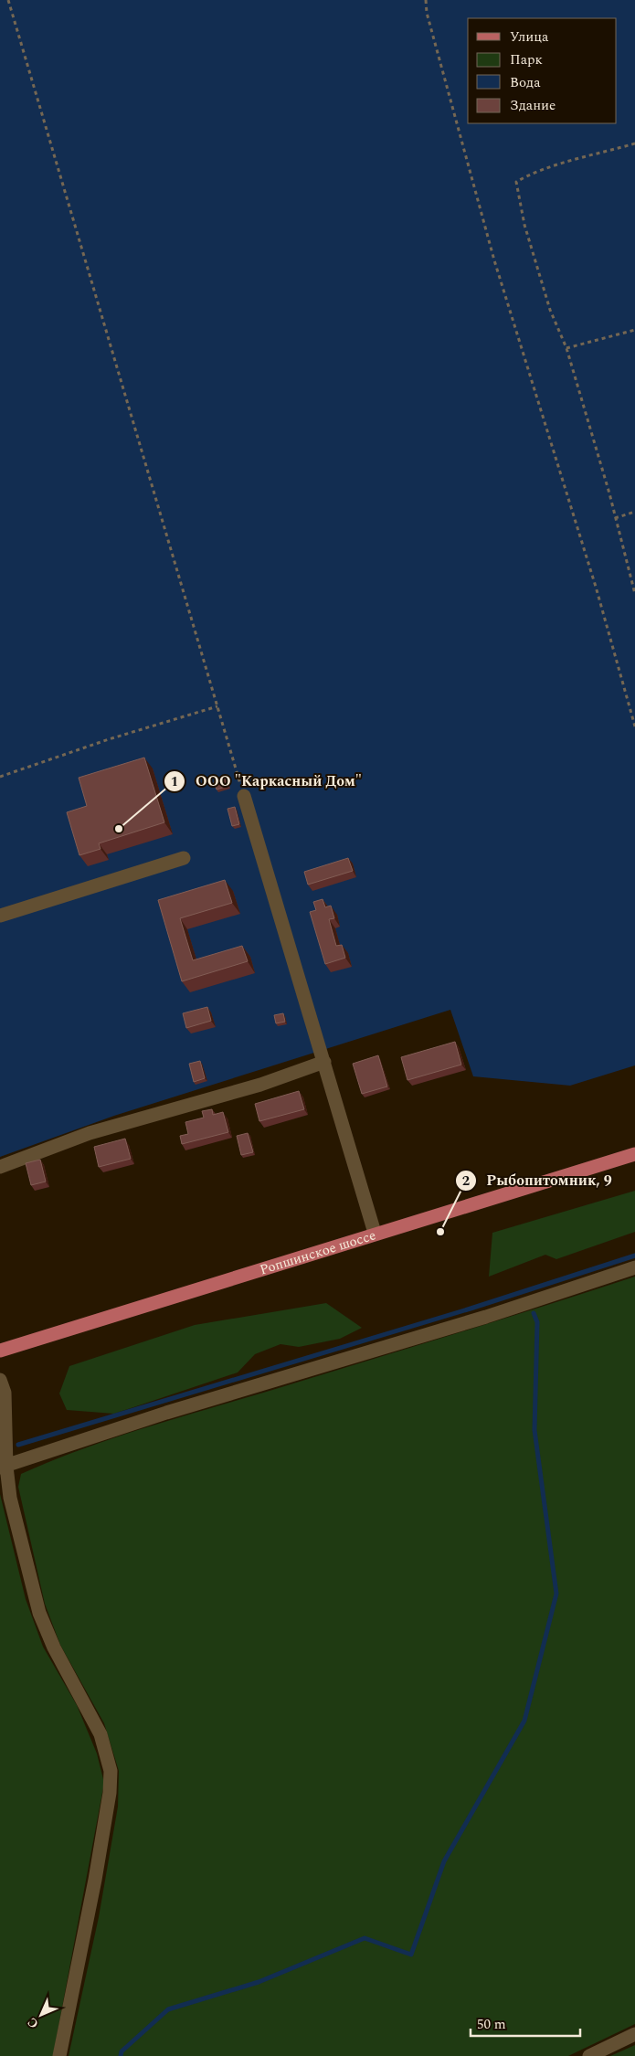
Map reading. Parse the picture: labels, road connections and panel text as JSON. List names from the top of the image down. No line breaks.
{"streets":{"main road":["Ропшинское шоссе"]},"places":["ООО \"Каркасный Дом\"","Рыбопитомник, 9"],"legend":["Улица","Парк","Вода","Здание"],"scale_bar":"50 m","north":"bottom left"}
